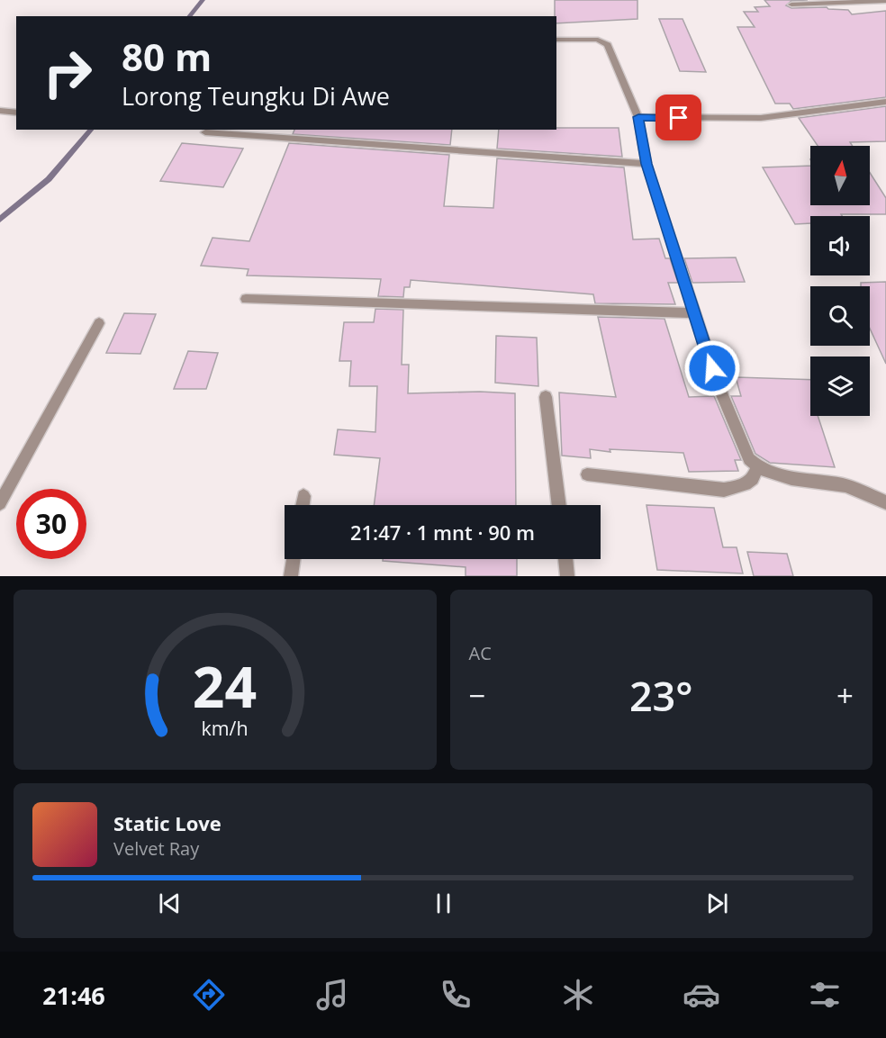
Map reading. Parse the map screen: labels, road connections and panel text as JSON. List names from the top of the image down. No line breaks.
{"north":"top","page":{"turn":["80 m","Lorong Teungku Di Awe"],"limit":"30","trip":"21:47 · 1 mnt · 90 m","tile":"AC","heat":["−","23°","+"],"song":["Static Love","Velvet Ray"],"tabs":"21:46","gauge":["24","km/h"]}}
